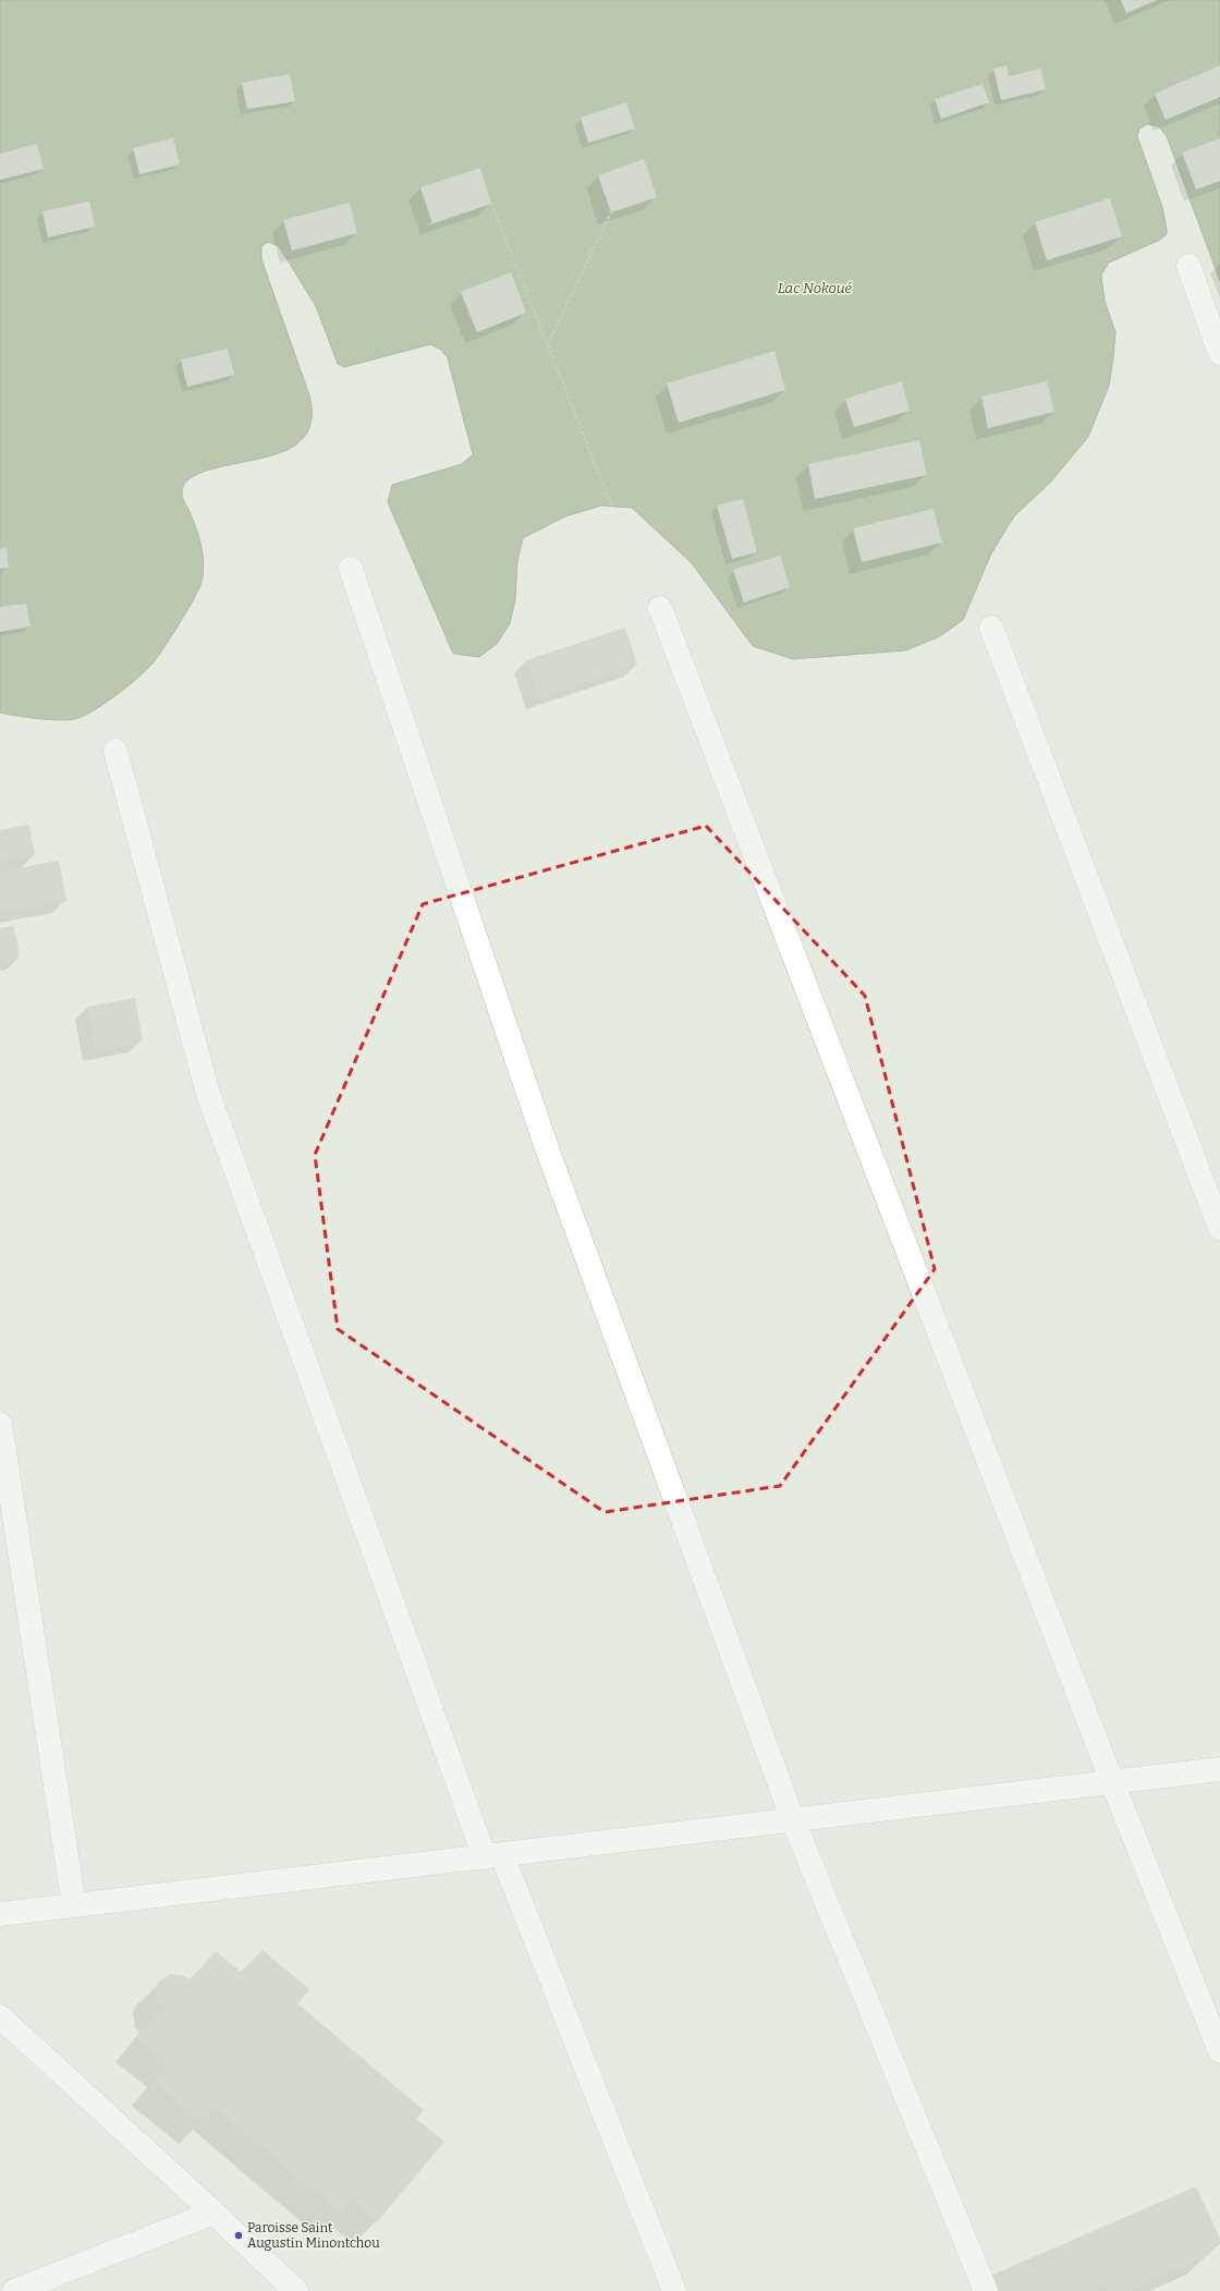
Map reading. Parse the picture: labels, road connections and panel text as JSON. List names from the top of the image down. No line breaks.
{"water":["Lac Nokoué"],"places":["Paroisse Saint Augustin Minontchou"]}
